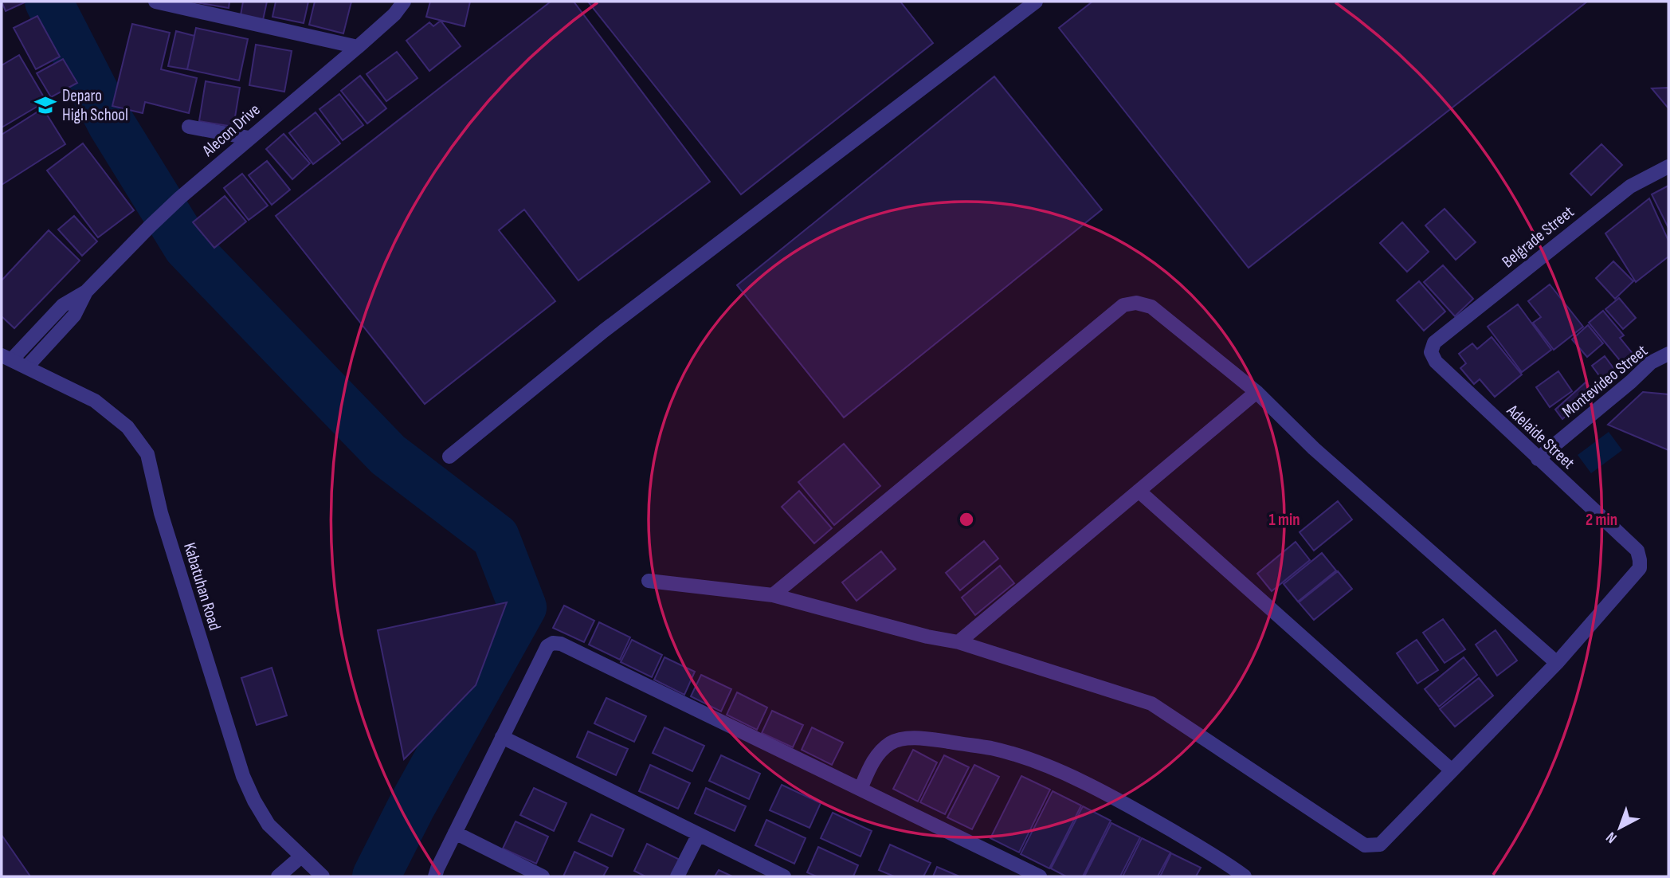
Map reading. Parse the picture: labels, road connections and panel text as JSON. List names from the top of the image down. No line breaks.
{"streets":{"street":["Alecon Drive","Belgrade Street","Montevideo Street","Adelaide Street","Kabatuhan Road"]},"crossings":[["Alecon Drive","Kabatuhan Road"],["Belgrade Street","Adelaide Street"],["Montevideo Street","Adelaide Street"]],"places":{"school or university":["Deparo High School"]},"north":"bottom left","rings":["1 min","2 min"]}
